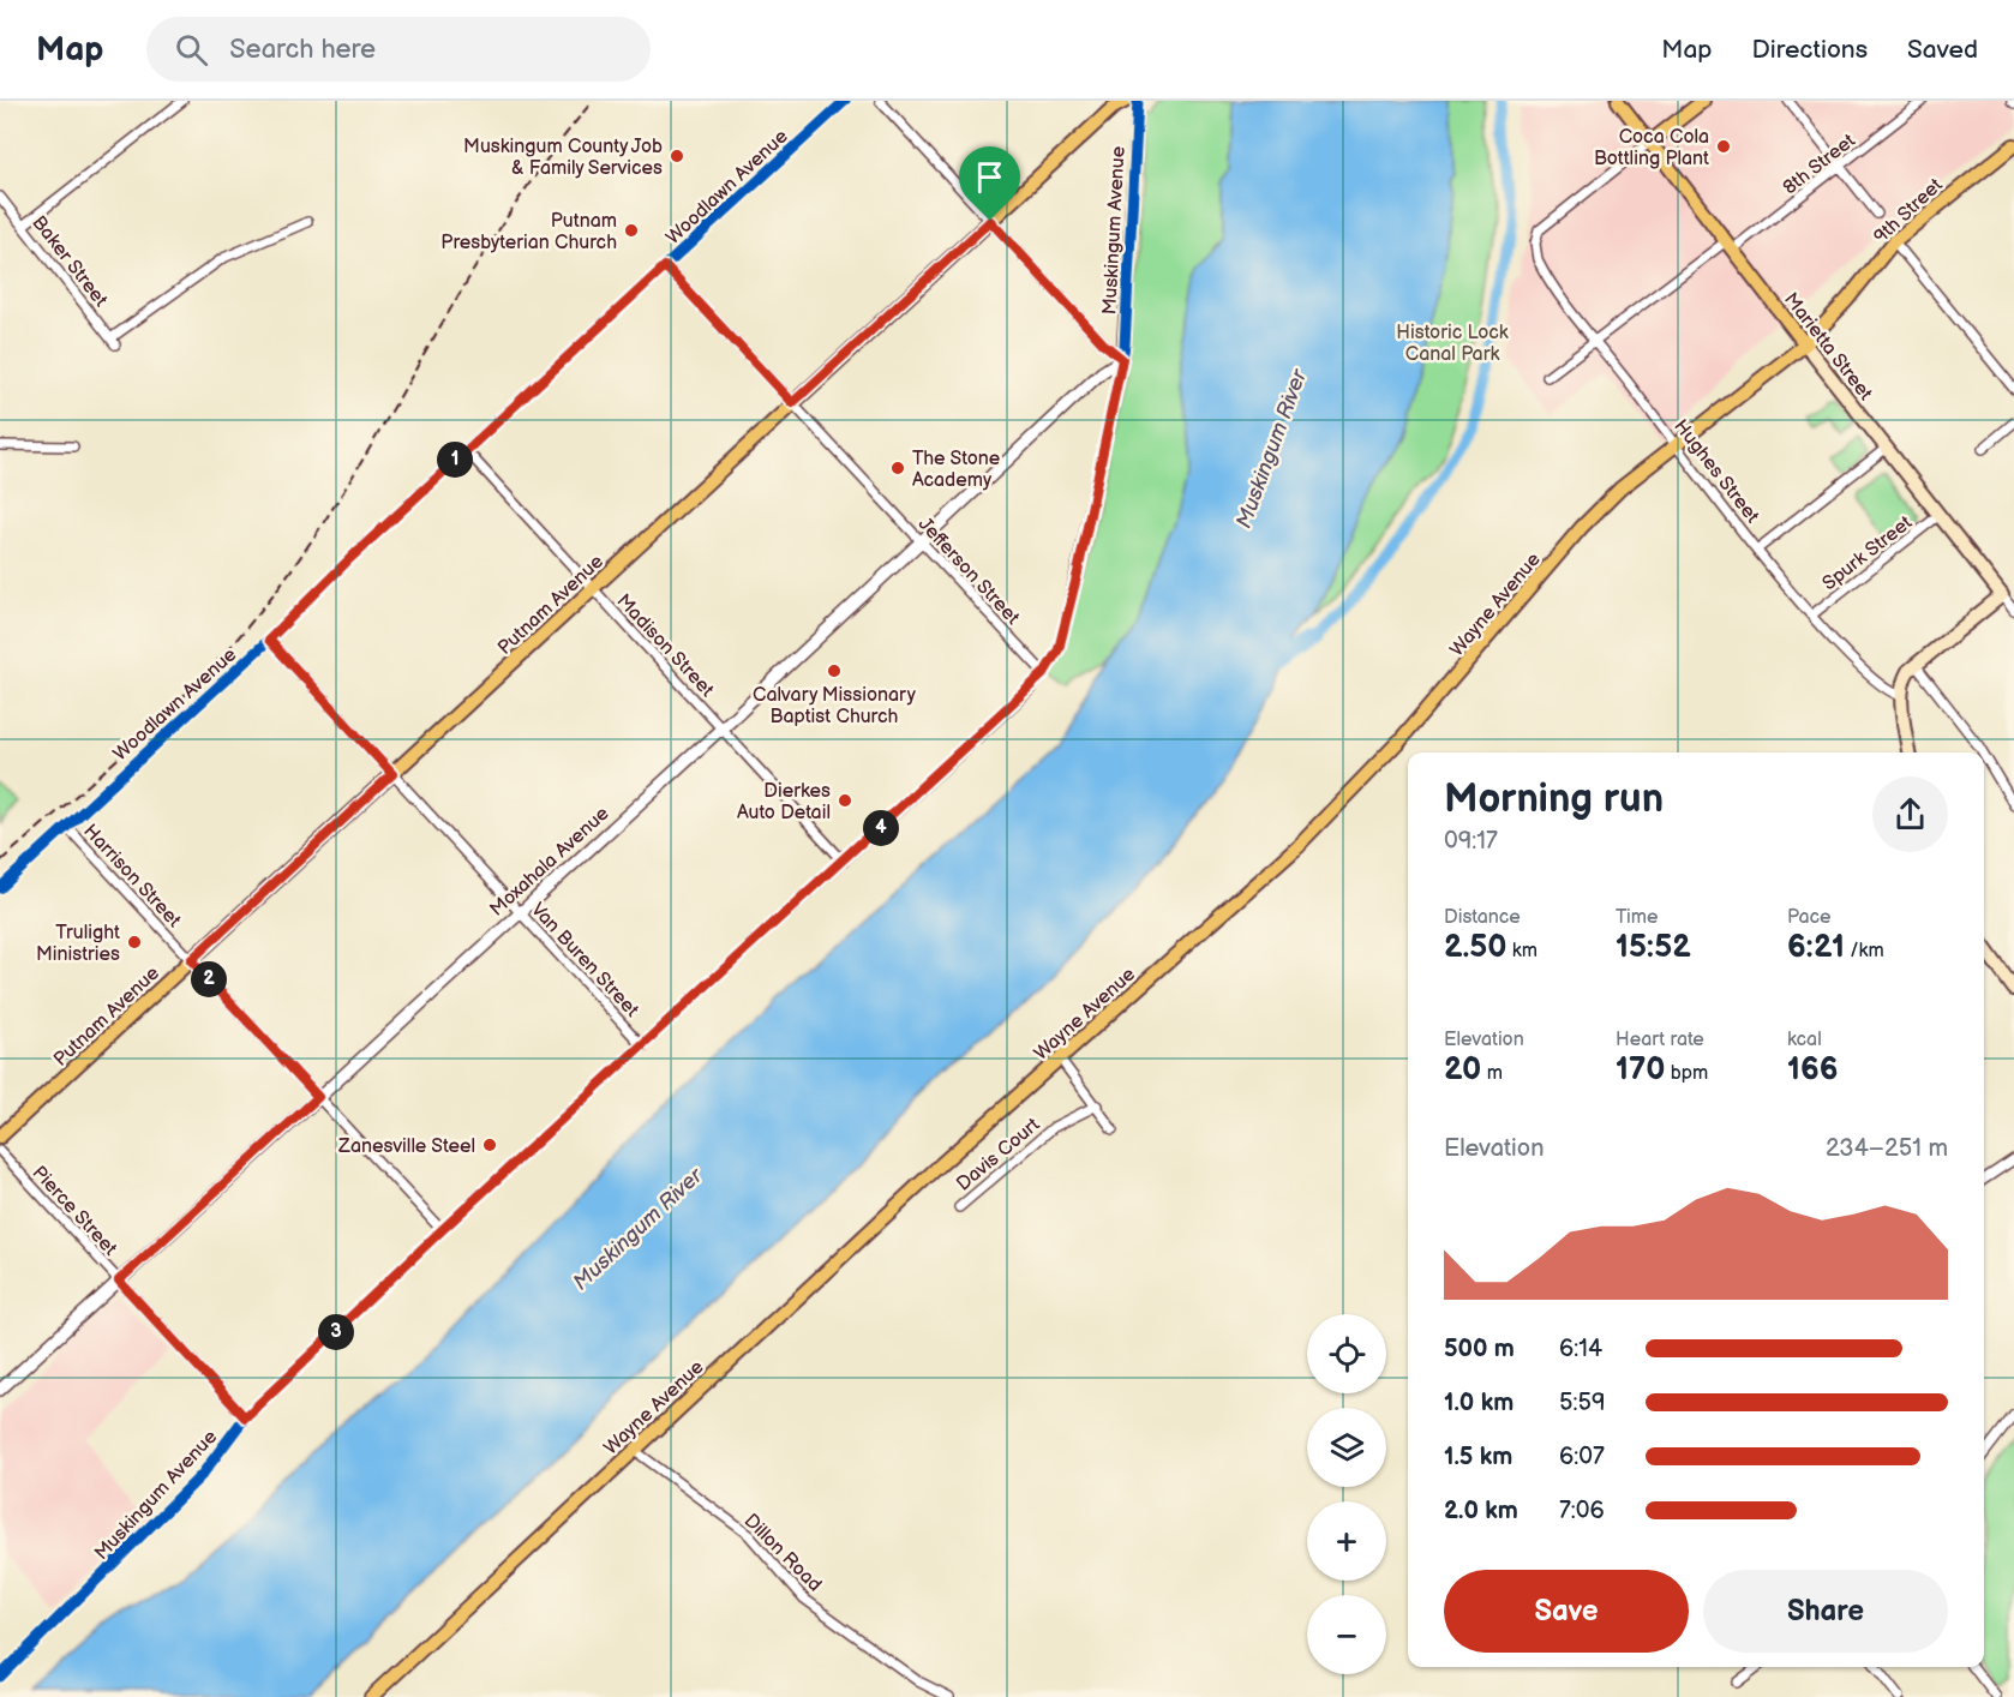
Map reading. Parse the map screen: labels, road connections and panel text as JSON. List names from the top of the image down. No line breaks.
{"streets":{"main road":["9th Street","Marietta Street","Putnam Avenue","Wayne Avenue"],"street":["8th Street","Woodlawn Avenue","Muskingum Avenue","Baker Street","Hughes Street","Spurk Street","Jefferson Street","Madison Street","Moxahala Avenue","Harrison Street","Van Buren Street","Davis Court","Pierce Street","Dillon Road"]},"crossings":[["8th Street","Marietta Street"],["8th Street","Hughes Street"],["Woodlawn Avenue","Jefferson Street"],["Woodlawn Avenue","Madison Street"],["Woodlawn Avenue","Harrison Street"],["Woodlawn Avenue","Van Buren Street"],["9th Street","Marietta Street"],["9th Street","Wayne Avenue"],["Muskingum Avenue","Jefferson Street"],["Muskingum Avenue","Madison Street"],["Muskingum Avenue","Moxahala Avenue"],["Muskingum Avenue","Harrison Street"],["Muskingum Avenue","Van Buren Street"],["Muskingum Avenue","Pierce Street"],["Marietta Street","Hughes Street"],["Marietta Street","Spurk Street"],["Marietta Street","Wayne Avenue"],["Hughes Street","Spurk Street"],["Hughes Street","Wayne Avenue"],["Jefferson Street","Putnam Avenue"],["Jefferson Street","Moxahala Avenue"],["Putnam Avenue","Madison Street"],["Putnam Avenue","Harrison Street"],["Putnam Avenue","Van Buren Street"],["Wayne Avenue","Dillon Road"],["Madison Street","Moxahala Avenue"],["Moxahala Avenue","Harrison Street"],["Moxahala Avenue","Van Buren Street"],["Moxahala Avenue","Pierce Street"]],"water":["Muskingum River"],"parks":["Historic Lock Canal Park"],"places":["Coca Cola Bottling Plant","Muskingum County Job & Family Services","Putnam Presbyterian Church","The Stone Academy","Calvary Missionary Baptist Church","Dierkes Auto Detail","Trulight Ministries","Zanesville Steel"],"page":{"header":"Map","search":"Search here","nav":["Map","Directions","Saved"],"pins":["1","4","2","3"],"heading":["Morning run","09:17"],"stats":[["Distance","2.50 km"],["Time","15:52"],["Pace","6:21 /km"],["Elevation","20 m"],["Heart rate","170 bpm"],["kcal","166"]],"chart":["Elevation","234–251 m"],"map_buttons":["+","−"],"list":[{"name":"500 m","note":"6:14"},{"name":"1.0 km","note":"5:59"},{"name":"1.5 km","note":"6:07"},{"name":"2.0 km","note":"7:06"}],"buttons":["Save","Share"]}}
